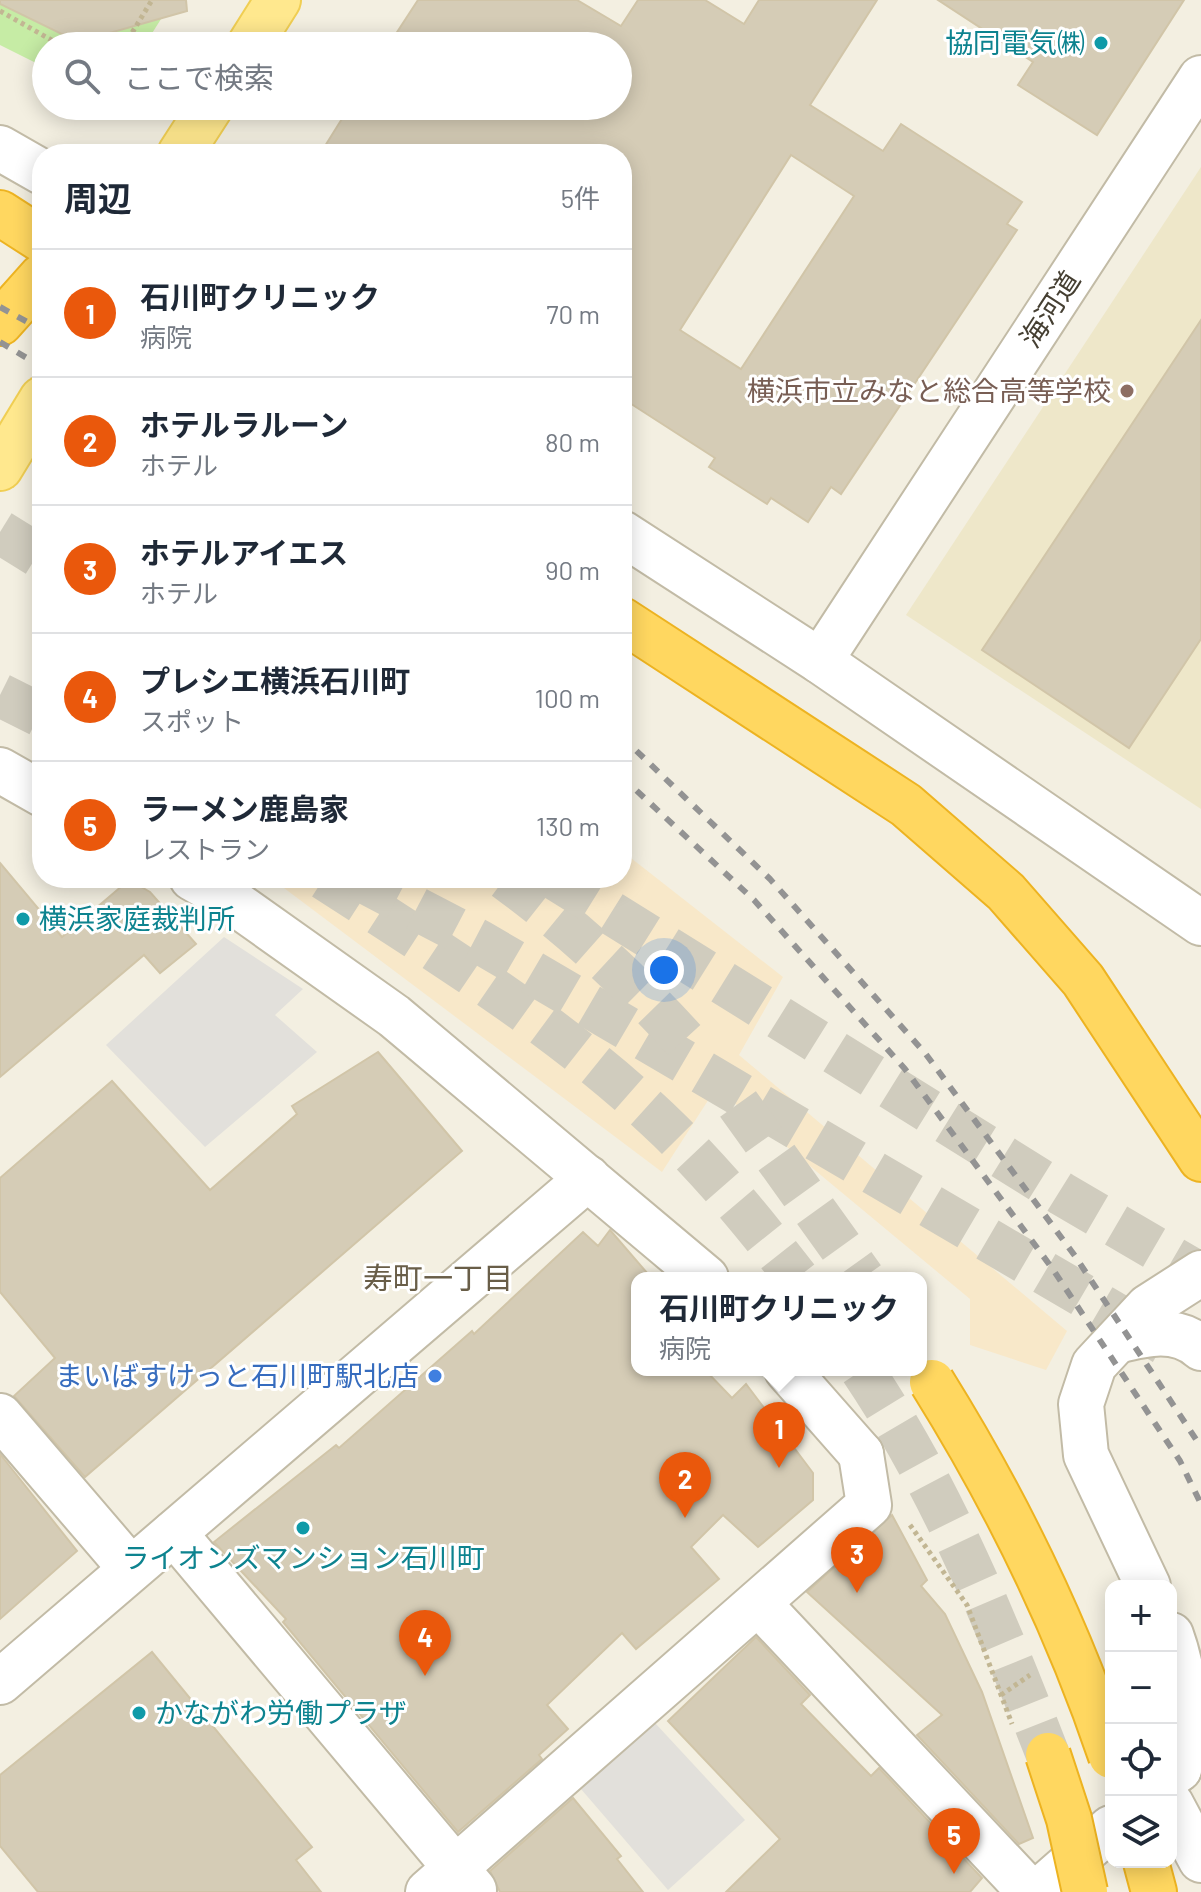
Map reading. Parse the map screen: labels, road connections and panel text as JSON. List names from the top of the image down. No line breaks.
{"streets":{"street":["海河道"]},"districts":["寿町一丁目"],"places":["協同電気㈱","横浜市立みなと総合高等学校","横浜家庭裁判所","まいばすけっと石川町駅北店","ライオンズマンション石川町","かながわ労働プラザ"],"page":{"search":"ここで検索","heading":["周辺","5件"],"list":[{"mark":"1","name":"石川町クリニック","note":"病院","value":"70 m"},{"mark":"2","name":"ホテルラルーン","note":"ホテル","value":"80 m"},{"mark":"3","name":"ホテルアイエス","note":"ホテル","value":"90 m"},{"mark":"4","name":"プレシエ横浜石川町","note":"スポット","value":"100 m"},{"mark":"5","name":"ラーメン鹿島家","note":"レストラン","value":"130 m"}],"popup":["石川町クリニック","病院"],"pins":["1","2","3","4","5"],"map_buttons":["+","−"]}}
